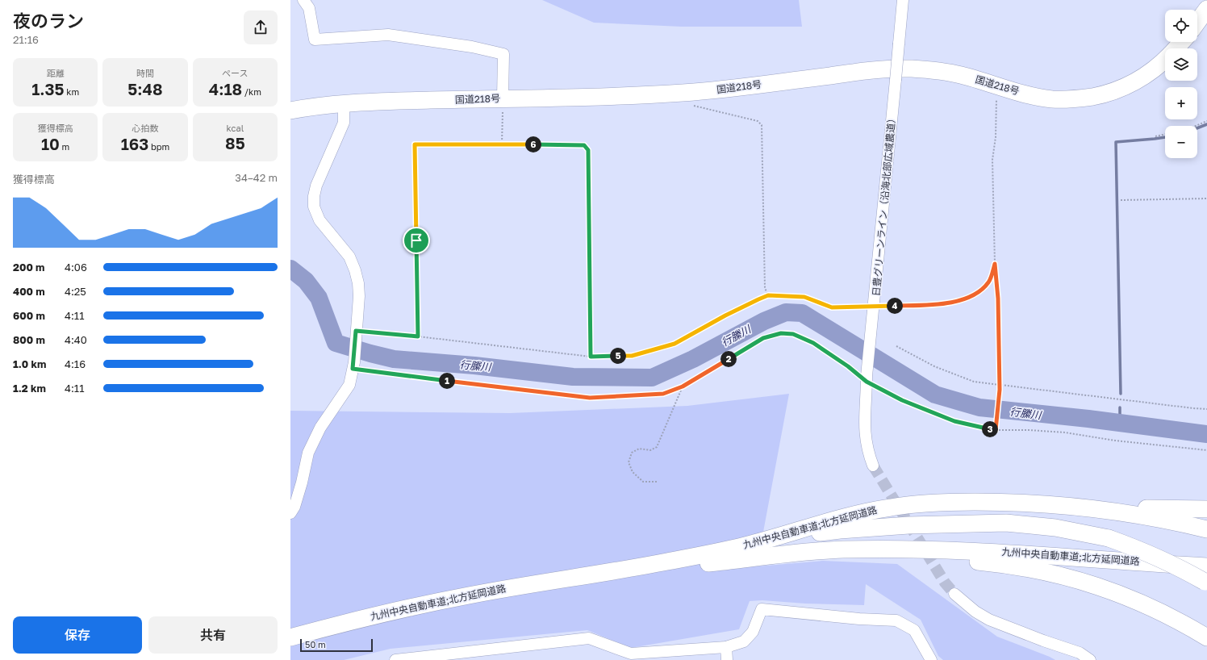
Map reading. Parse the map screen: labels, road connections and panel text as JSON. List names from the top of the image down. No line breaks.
{"streets":{"highway":["国道218号","九州中央自動車道;北方延岡道路"],"street":["日豊グリーンライン（沿海北部広域農道）"]},"water":["行縢川"],"scale_bar":"50 m","page":{"heading":["夜のラン","21:16"],"map_buttons":["+","−"],"stats":[["距離","1.35 km"],["時間","5:48"],["ペース","4:18 /km"],["獲得標高","10 m"],["心拍数","163 bpm"],["kcal","85"]],"pins":["6","4","5","2","1","3"],"chart":["獲得標高","34–42 m"],"list":[{"name":"200 m","note":"4:06"},{"name":"400 m","note":"4:25"},{"name":"600 m","note":"4:11"},{"name":"800 m","note":"4:40"},{"name":"1.0 km","note":"4:16"},{"name":"1.2 km","note":"4:11"}],"buttons":["保存","共有"],"scale":"50 m"}}
